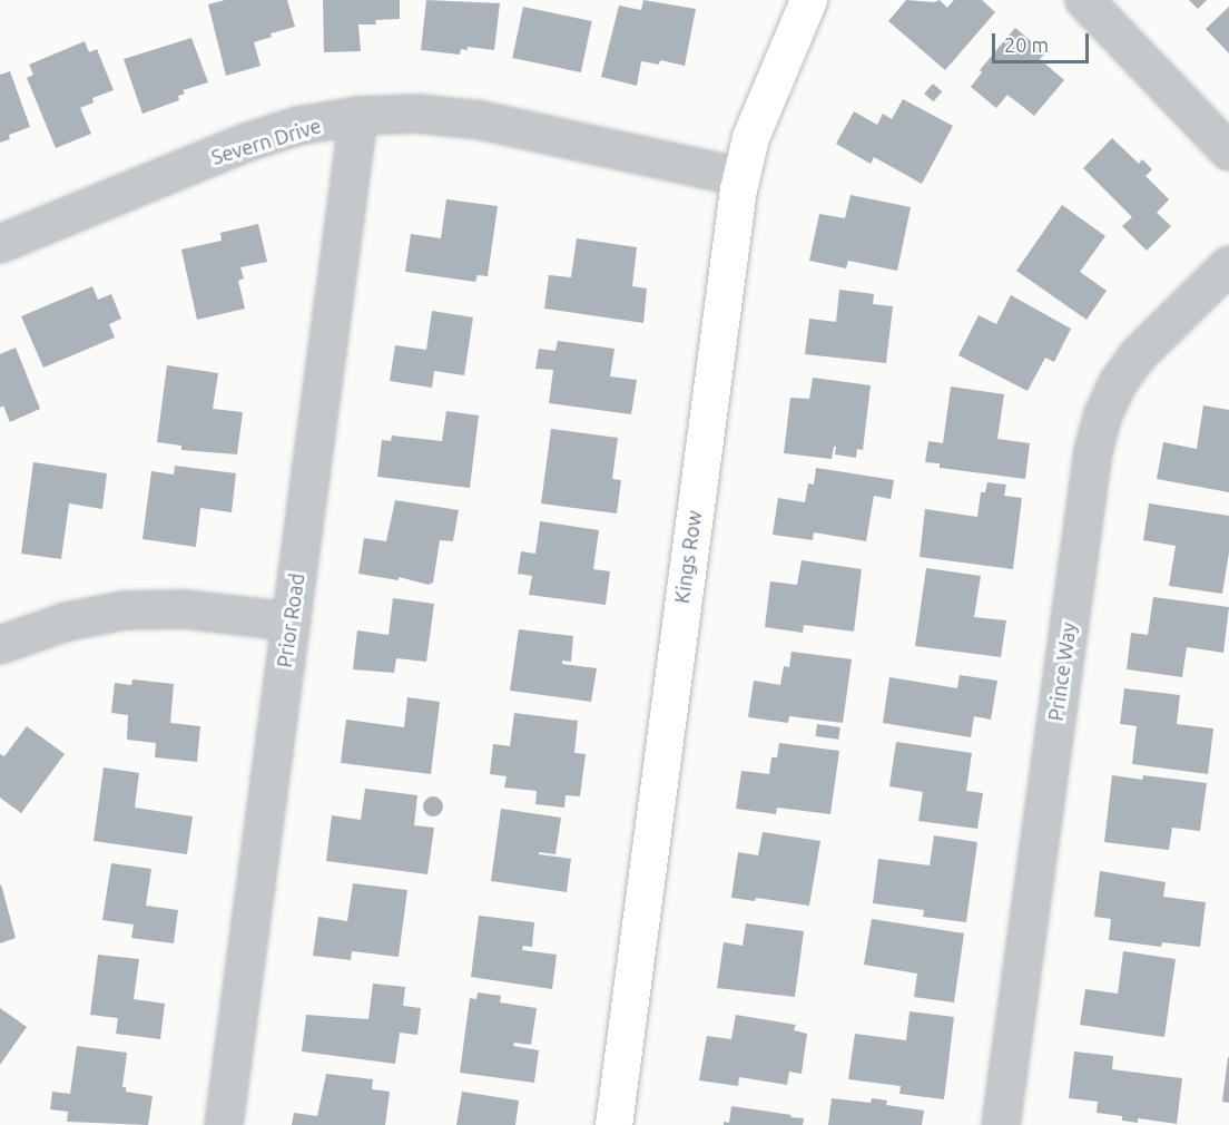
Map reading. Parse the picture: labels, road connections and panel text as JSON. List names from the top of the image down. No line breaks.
{"streets":{"main road":["Kings Row"],"street":["Severn Drive","Prior Road","Prince Way"]},"crossings":[["Severn Drive","Kings Row"],["Severn Drive","Prior Road"]],"scale_bar":"20 m"}
